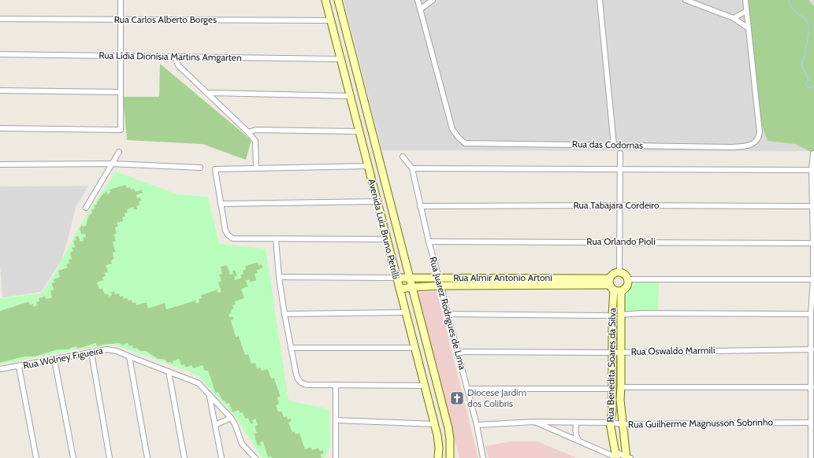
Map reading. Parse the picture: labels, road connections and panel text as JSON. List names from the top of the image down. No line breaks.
{"streets":{"main road":["Avenida Luiz Bruno Petrilli","Rua Almir Antonio Artoni","Rua Benedita Soares da Silva"],"street":["Rua Carlos Alberto Borges","Rua Lídia Dionísia Martins Amgarten","Rua das Codornas","Rua Tabajara Cordeiro","Rua Orlando Pioli","Rua Juarez Rodrigues de Lima","Rua Oswaldo Marmili","Rua Wolney Figueira","Rua Guilherme Magnusson Sobrinho"]},"crossings":[["Rua Carlos Alberto Borges","Avenida Luiz Bruno Petrilli"],["Rua Lídia Dionísia Martins Amgarten","Avenida Luiz Bruno Petrilli"],["Rua Tabajara Cordeiro","Rua Juarez Rodrigues de Lima"],["Avenida Luiz Bruno Petrilli","Rua Almir Antonio Artoni"],["Rua Orlando Pioli","Rua Juarez Rodrigues de Lima"],["Rua Almir Antonio Artoni","Rua Juarez Rodrigues de Lima"],["Rua Almir Antonio Artoni","Rua Benedita Soares da Silva"],["Rua Juarez Rodrigues de Lima","Rua Oswaldo Marmili"],["Rua Juarez Rodrigues de Lima","Rua Guilherme Magnusson Sobrinho"],["Rua Oswaldo Marmili","Rua Benedita Soares da Silva"],["Rua Benedita Soares da Silva","Rua Guilherme Magnusson Sobrinho"]],"places":{"church":["Diocese Jardim dos Colibris"]}}
